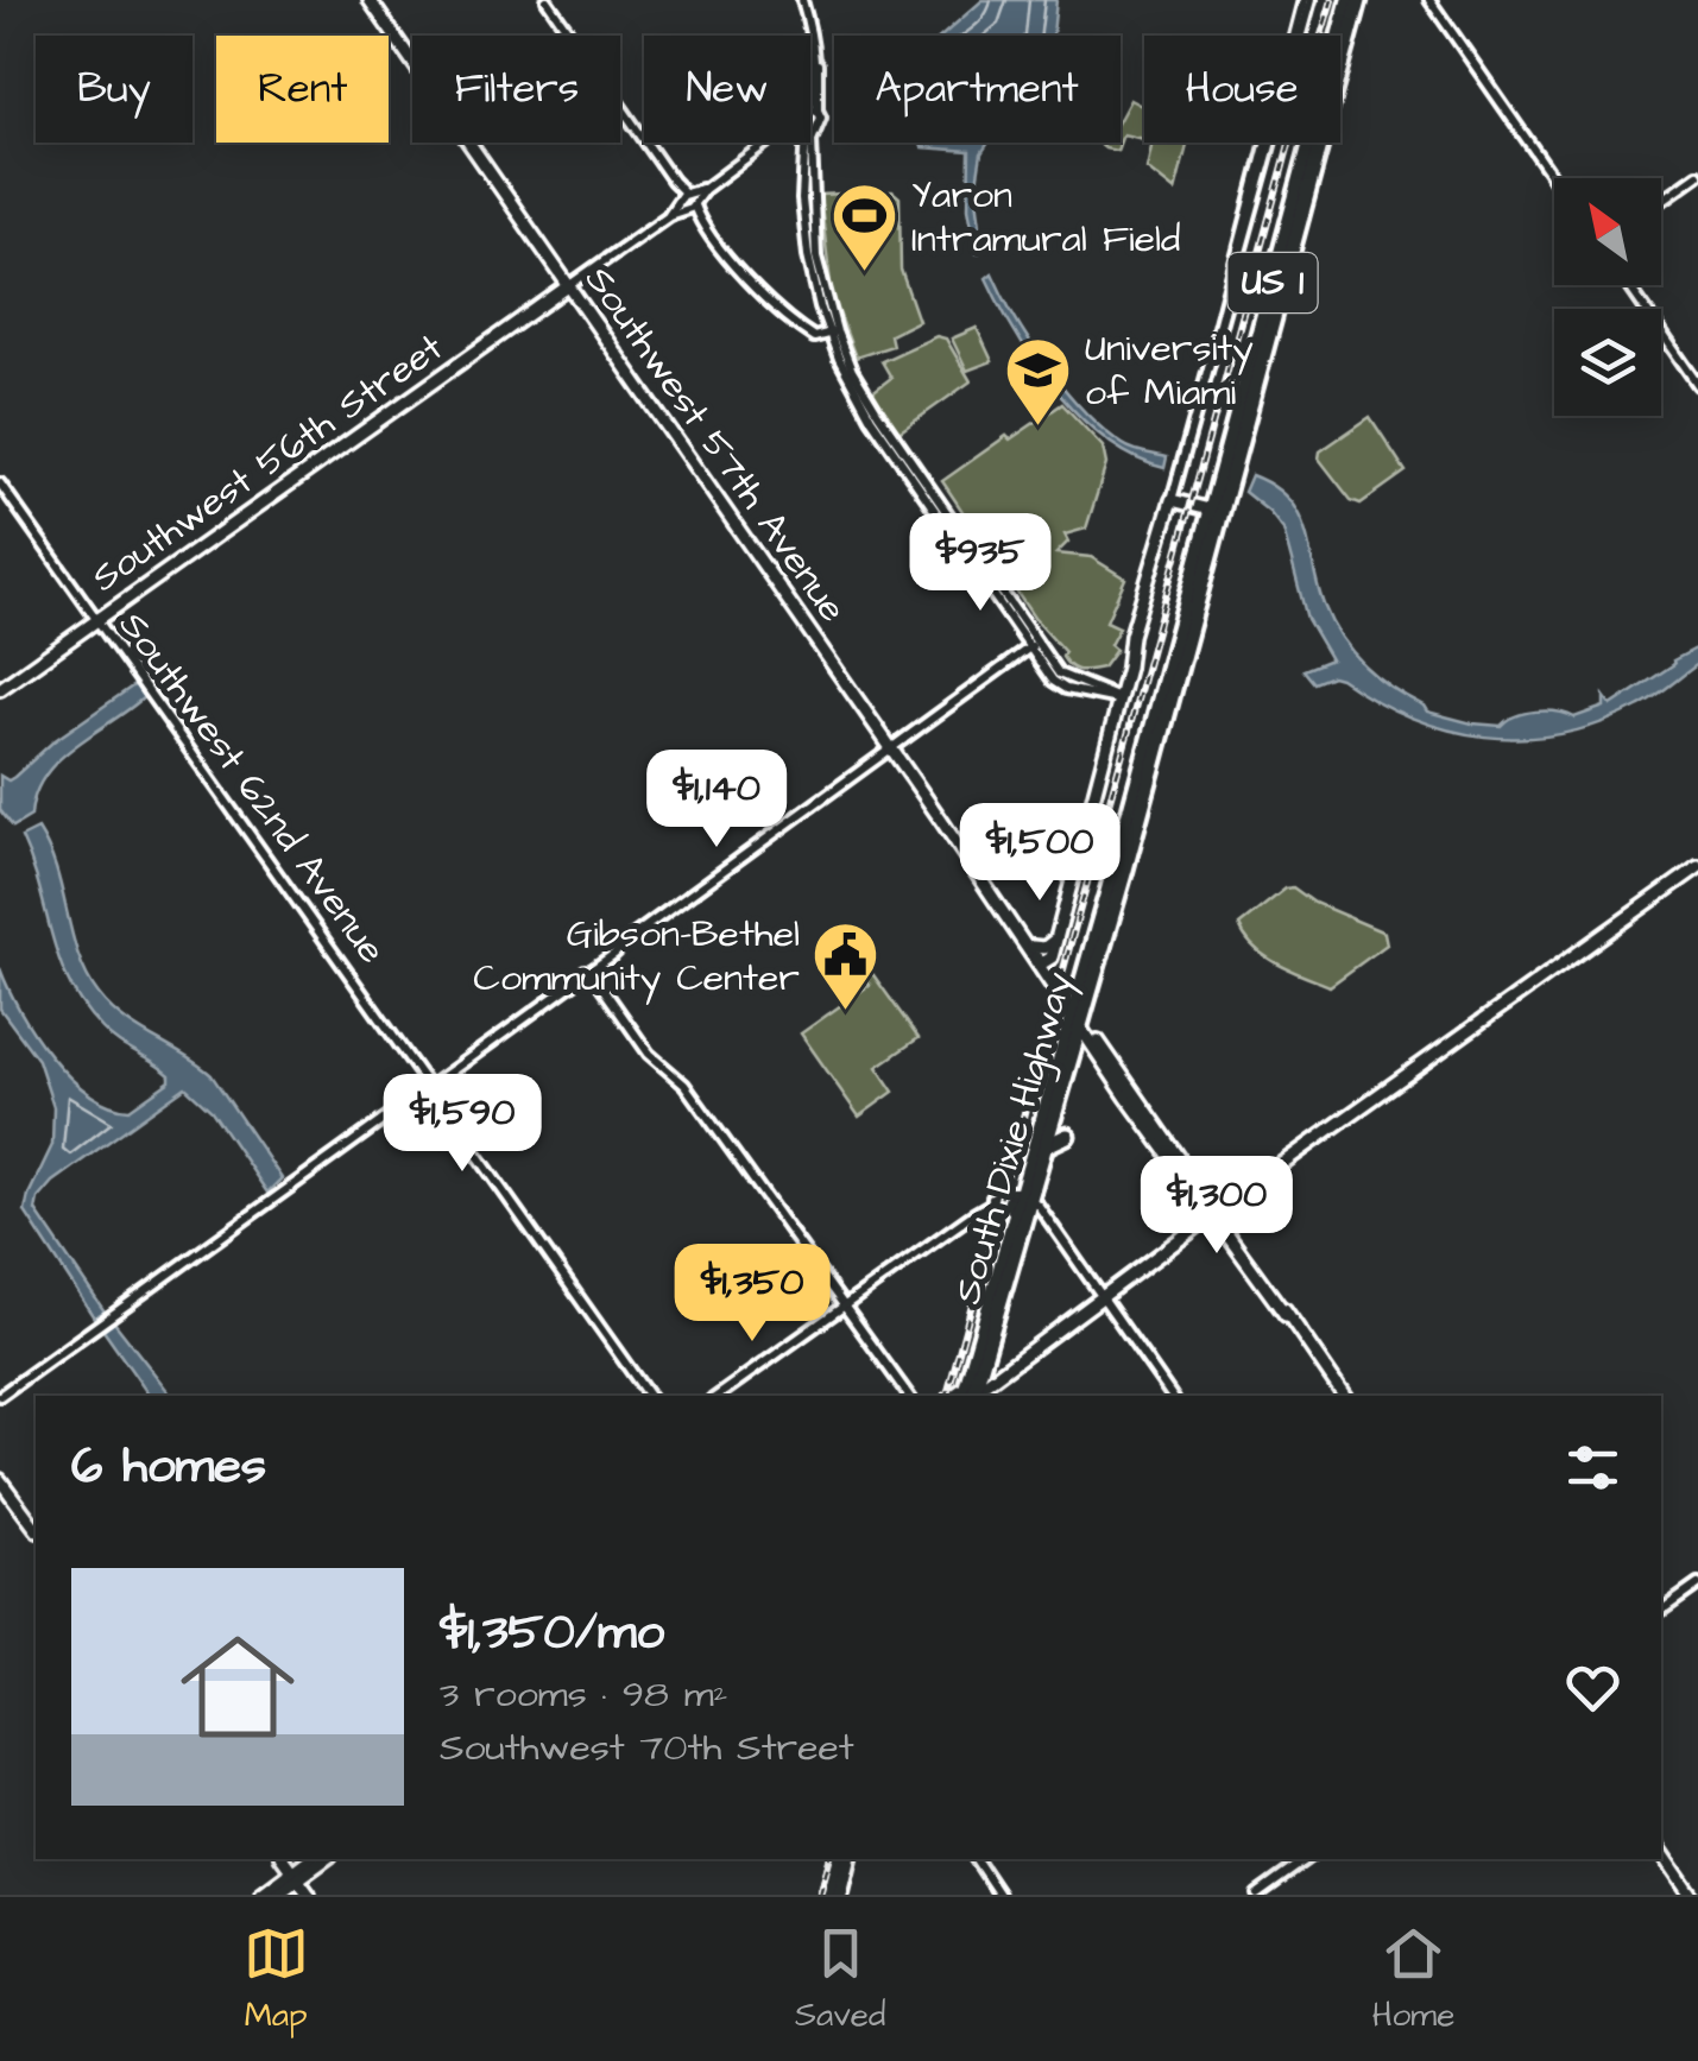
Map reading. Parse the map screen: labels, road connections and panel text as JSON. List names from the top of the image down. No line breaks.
{"streets":{"highway":["US 1","South Dixie Highway"],"main road":["Southwest 57th Avenue","Southwest 56th Street"],"street":["Southwest 62nd Avenue"]},"crossings":[["Southwest 57th Avenue","Southwest 56th Street"],["Southwest 57th Avenue","South Dixie Highway"],["Southwest 56th Street","Southwest 62nd Avenue"]],"places":{"sports":["Yaron Intramural Field"],"school or university":["University of Miami"],"public building":["Gibson-Bethel Community Center"]},"north":"top left","page":{"chip":["Buy","Rent","Filters","New","Apartment","House"],"price":["$935","$1,140","$1,500","$1,590","$1,300","$1,350"],"heading":"6 homes","list":[{"name":"$1,350/mo","note":"3 rooms · 98 m² · Southwest 70th Street"}],"tabs":["Map","Saved","Home"]}}
